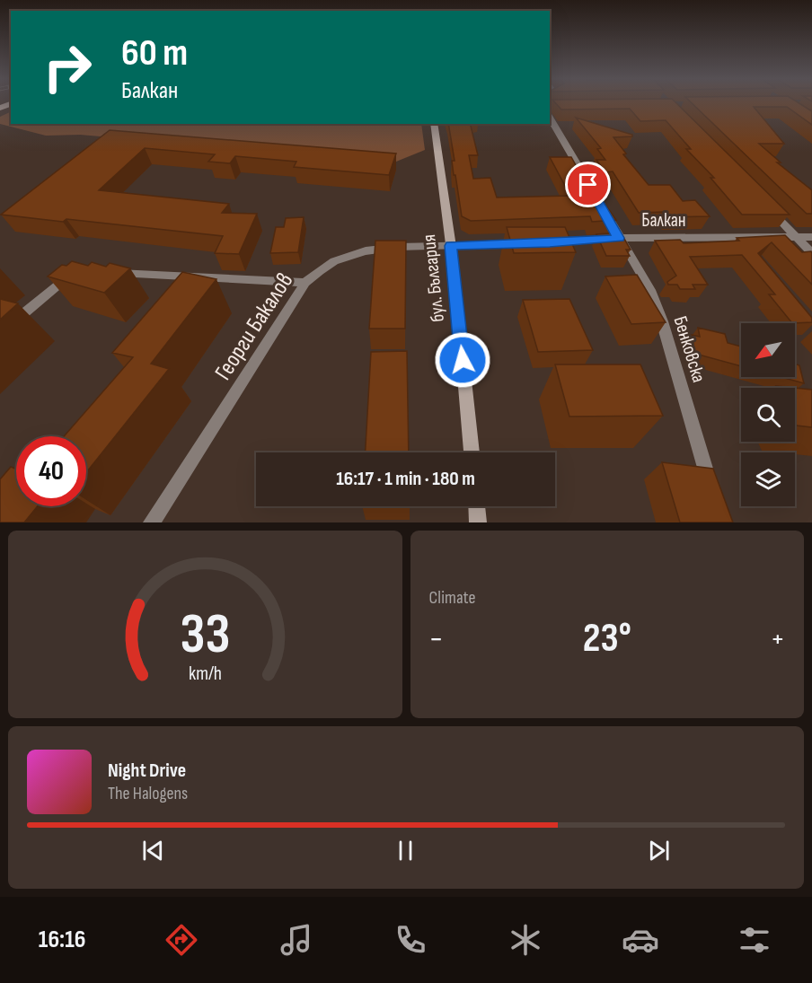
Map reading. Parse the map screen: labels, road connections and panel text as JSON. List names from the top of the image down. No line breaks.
{"streets":{"street":["Балкан","бул. България","Георги Бакалов","Бенковска"]},"crossings":[["Балкан","Бенковска"],["бул. България","Георги Бакалов"]],"north":"bottom left","page":{"turn":["60 m","Балкан"],"limit":"40","trip":"16:17 · 1 min · 180 m","tile":"Climate","heat":["−","23°","+"],"song":["Night Drive","The Halogens"],"tabs":"16:16","gauge":["33","km/h"]}}
